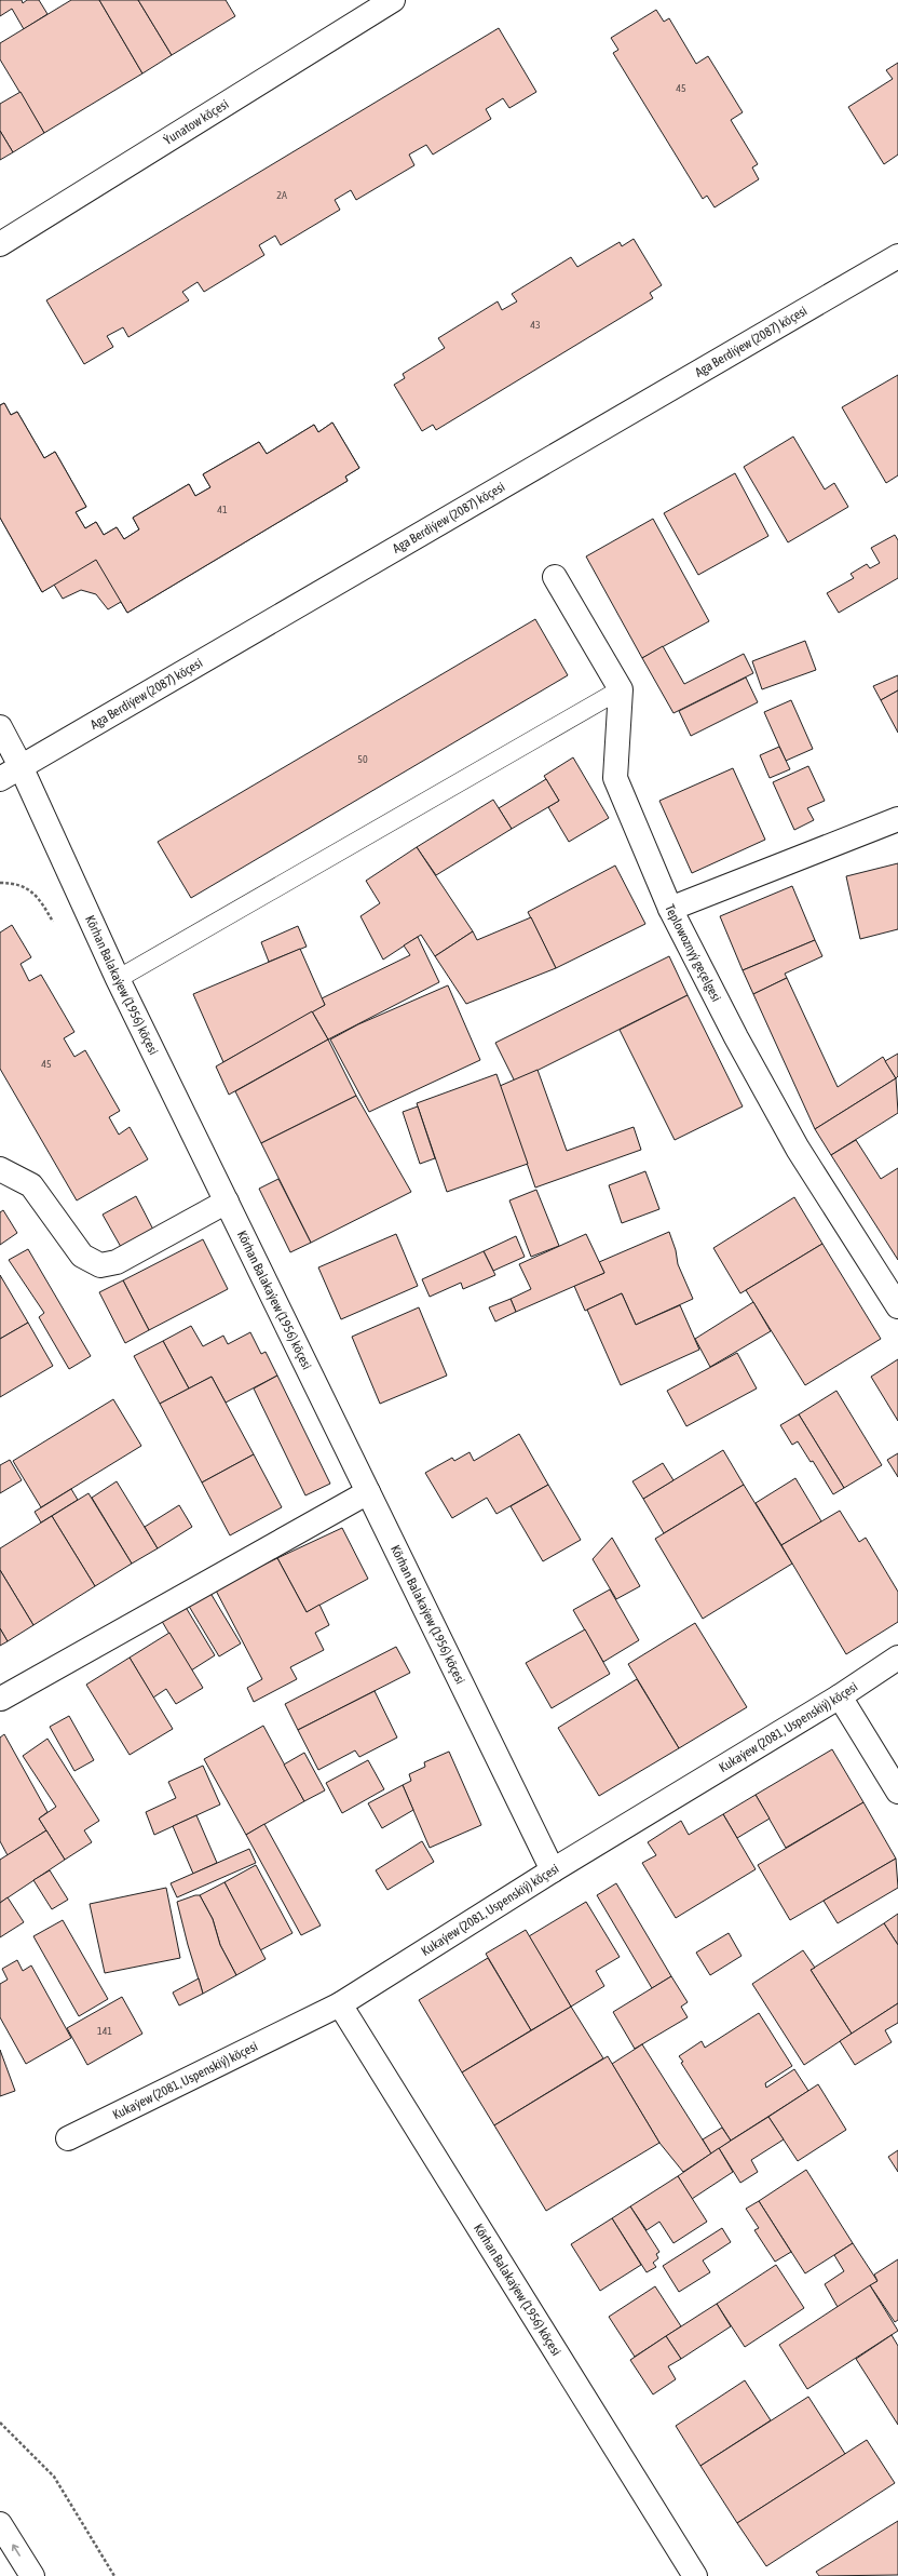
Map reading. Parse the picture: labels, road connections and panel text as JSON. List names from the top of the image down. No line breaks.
{"streets":{"main road":["Ýunatow köçesi","Aga Berdiýew (2087) köçesi","Teplowoznyý geçelgesi","Körhan Balakaýew (1956) köçesi","Kukaýew (2081, Uspenskiý) köçesi"]},"crossings":[["Aga Berdiýew (2087) köçesi","Körhan Balakaýew (1956) köçesi"],["Körhan Balakaýew (1956) köçesi","Kukaýew (2081, Uspenskiý) köçesi"]],"house_numbers":["45","2A","43","41","50","45","141"]}
